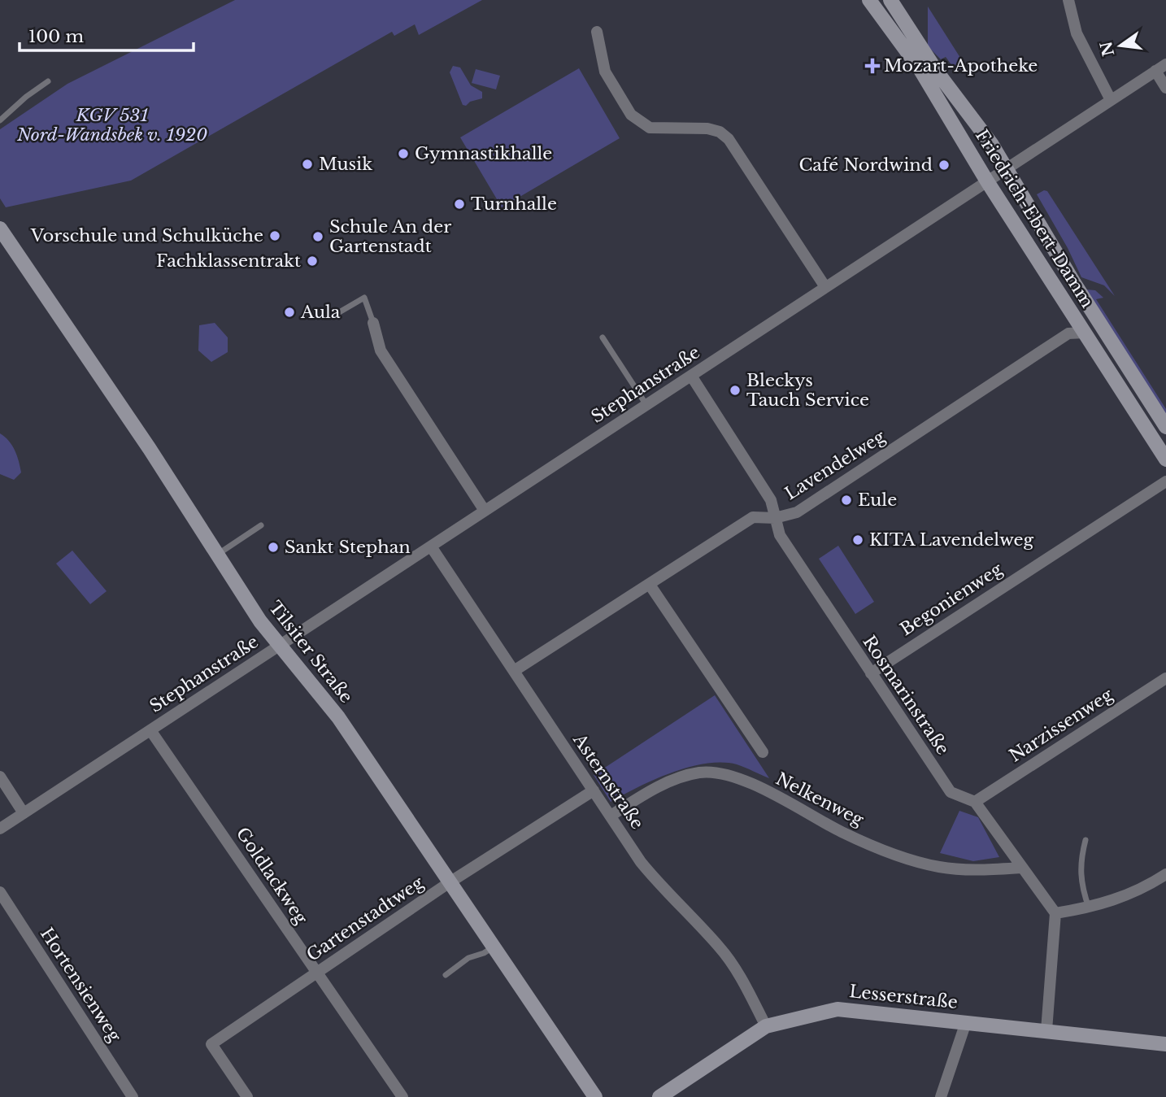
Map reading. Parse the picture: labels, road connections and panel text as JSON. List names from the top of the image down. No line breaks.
{"streets":{"main road":["Friedrich-Ebert-Damm","Tilsiter Straße","Lesserstraße"],"street":["Stephanstraße","Lavendelweg","Begonienweg","Rosmarinstraße","Narzissenweg","Asternstraße","Nelkenweg","Goldlackweg","Gartenstadtweg","Hortensienweg"]},"crossings":[["Friedrich-Ebert-Damm","Stephanstraße"],["Friedrich-Ebert-Damm","Lavendelweg"],["Stephanstraße","Tilsiter Straße"],["Stephanstraße","Rosmarinstraße"],["Stephanstraße","Asternstraße"],["Stephanstraße","Goldlackweg"],["Lavendelweg","Rosmarinstraße"],["Lavendelweg","Asternstraße"],["Lavendelweg","Nelkenweg"],["Begonienweg","Rosmarinstraße"],["Tilsiter Straße","Gartenstadtweg"],["Rosmarinstraße","Narzissenweg"],["Asternstraße","Nelkenweg"],["Asternstraße","Gartenstadtweg"],["Asternstraße","Lesserstraße"],["Goldlackweg","Gartenstadtweg"]],"parks":["KGV 531 Nord-Wandsbek v. 1920"],"places":{"health":["Mozart-Apotheke"],"other":["Gymnastikhalle","Musik","Café Nordwind","Turnhalle","Vorschule und Schulküche","Schule An der Gartenstadt","Fachklassentrakt","Aula","Bleckys Tauch Service","Eule","KITA Lavendelweg","Sankt Stephan"]},"scale_bar":"100 m","north":"left"}
